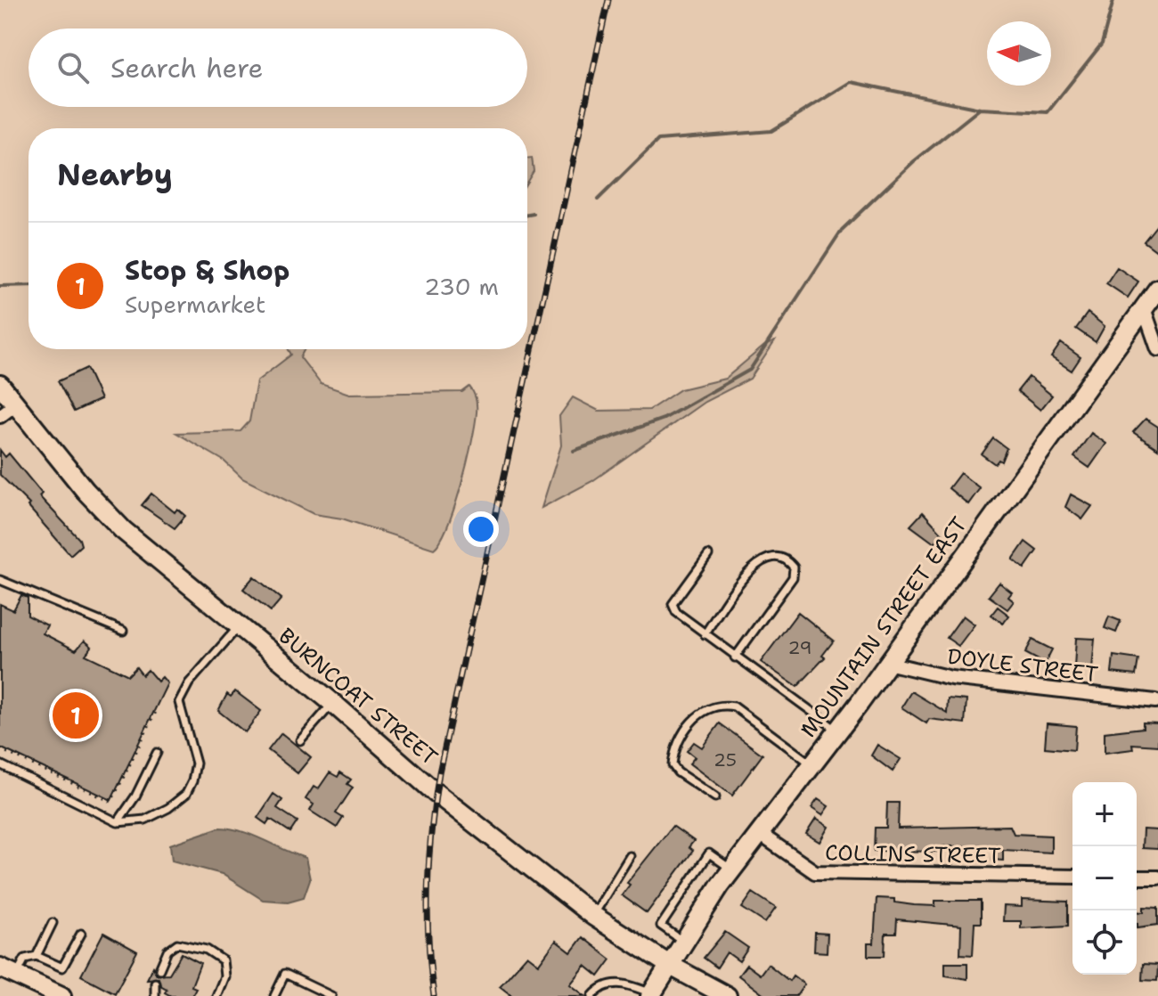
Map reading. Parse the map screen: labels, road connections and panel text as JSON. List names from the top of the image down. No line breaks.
{"streets":{"main road":["MOUNTAIN STREET EAST","BURNCOAT STREET"],"street":["DOYLE STREET","COLLINS STREET"]},"crossings":[["MOUNTAIN STREET EAST","DOYLE STREET"],["MOUNTAIN STREET EAST","BURNCOAT STREET"],["MOUNTAIN STREET EAST","COLLINS STREET"]],"house_numbers":["29","25"],"north":"left","page":{"search":"Search here","heading":"Nearby","list":[{"mark":"1","name":"Stop & Shop","note":"Supermarket","value":"230 m"}],"pins":"1","map_buttons":["+","−"]}}
